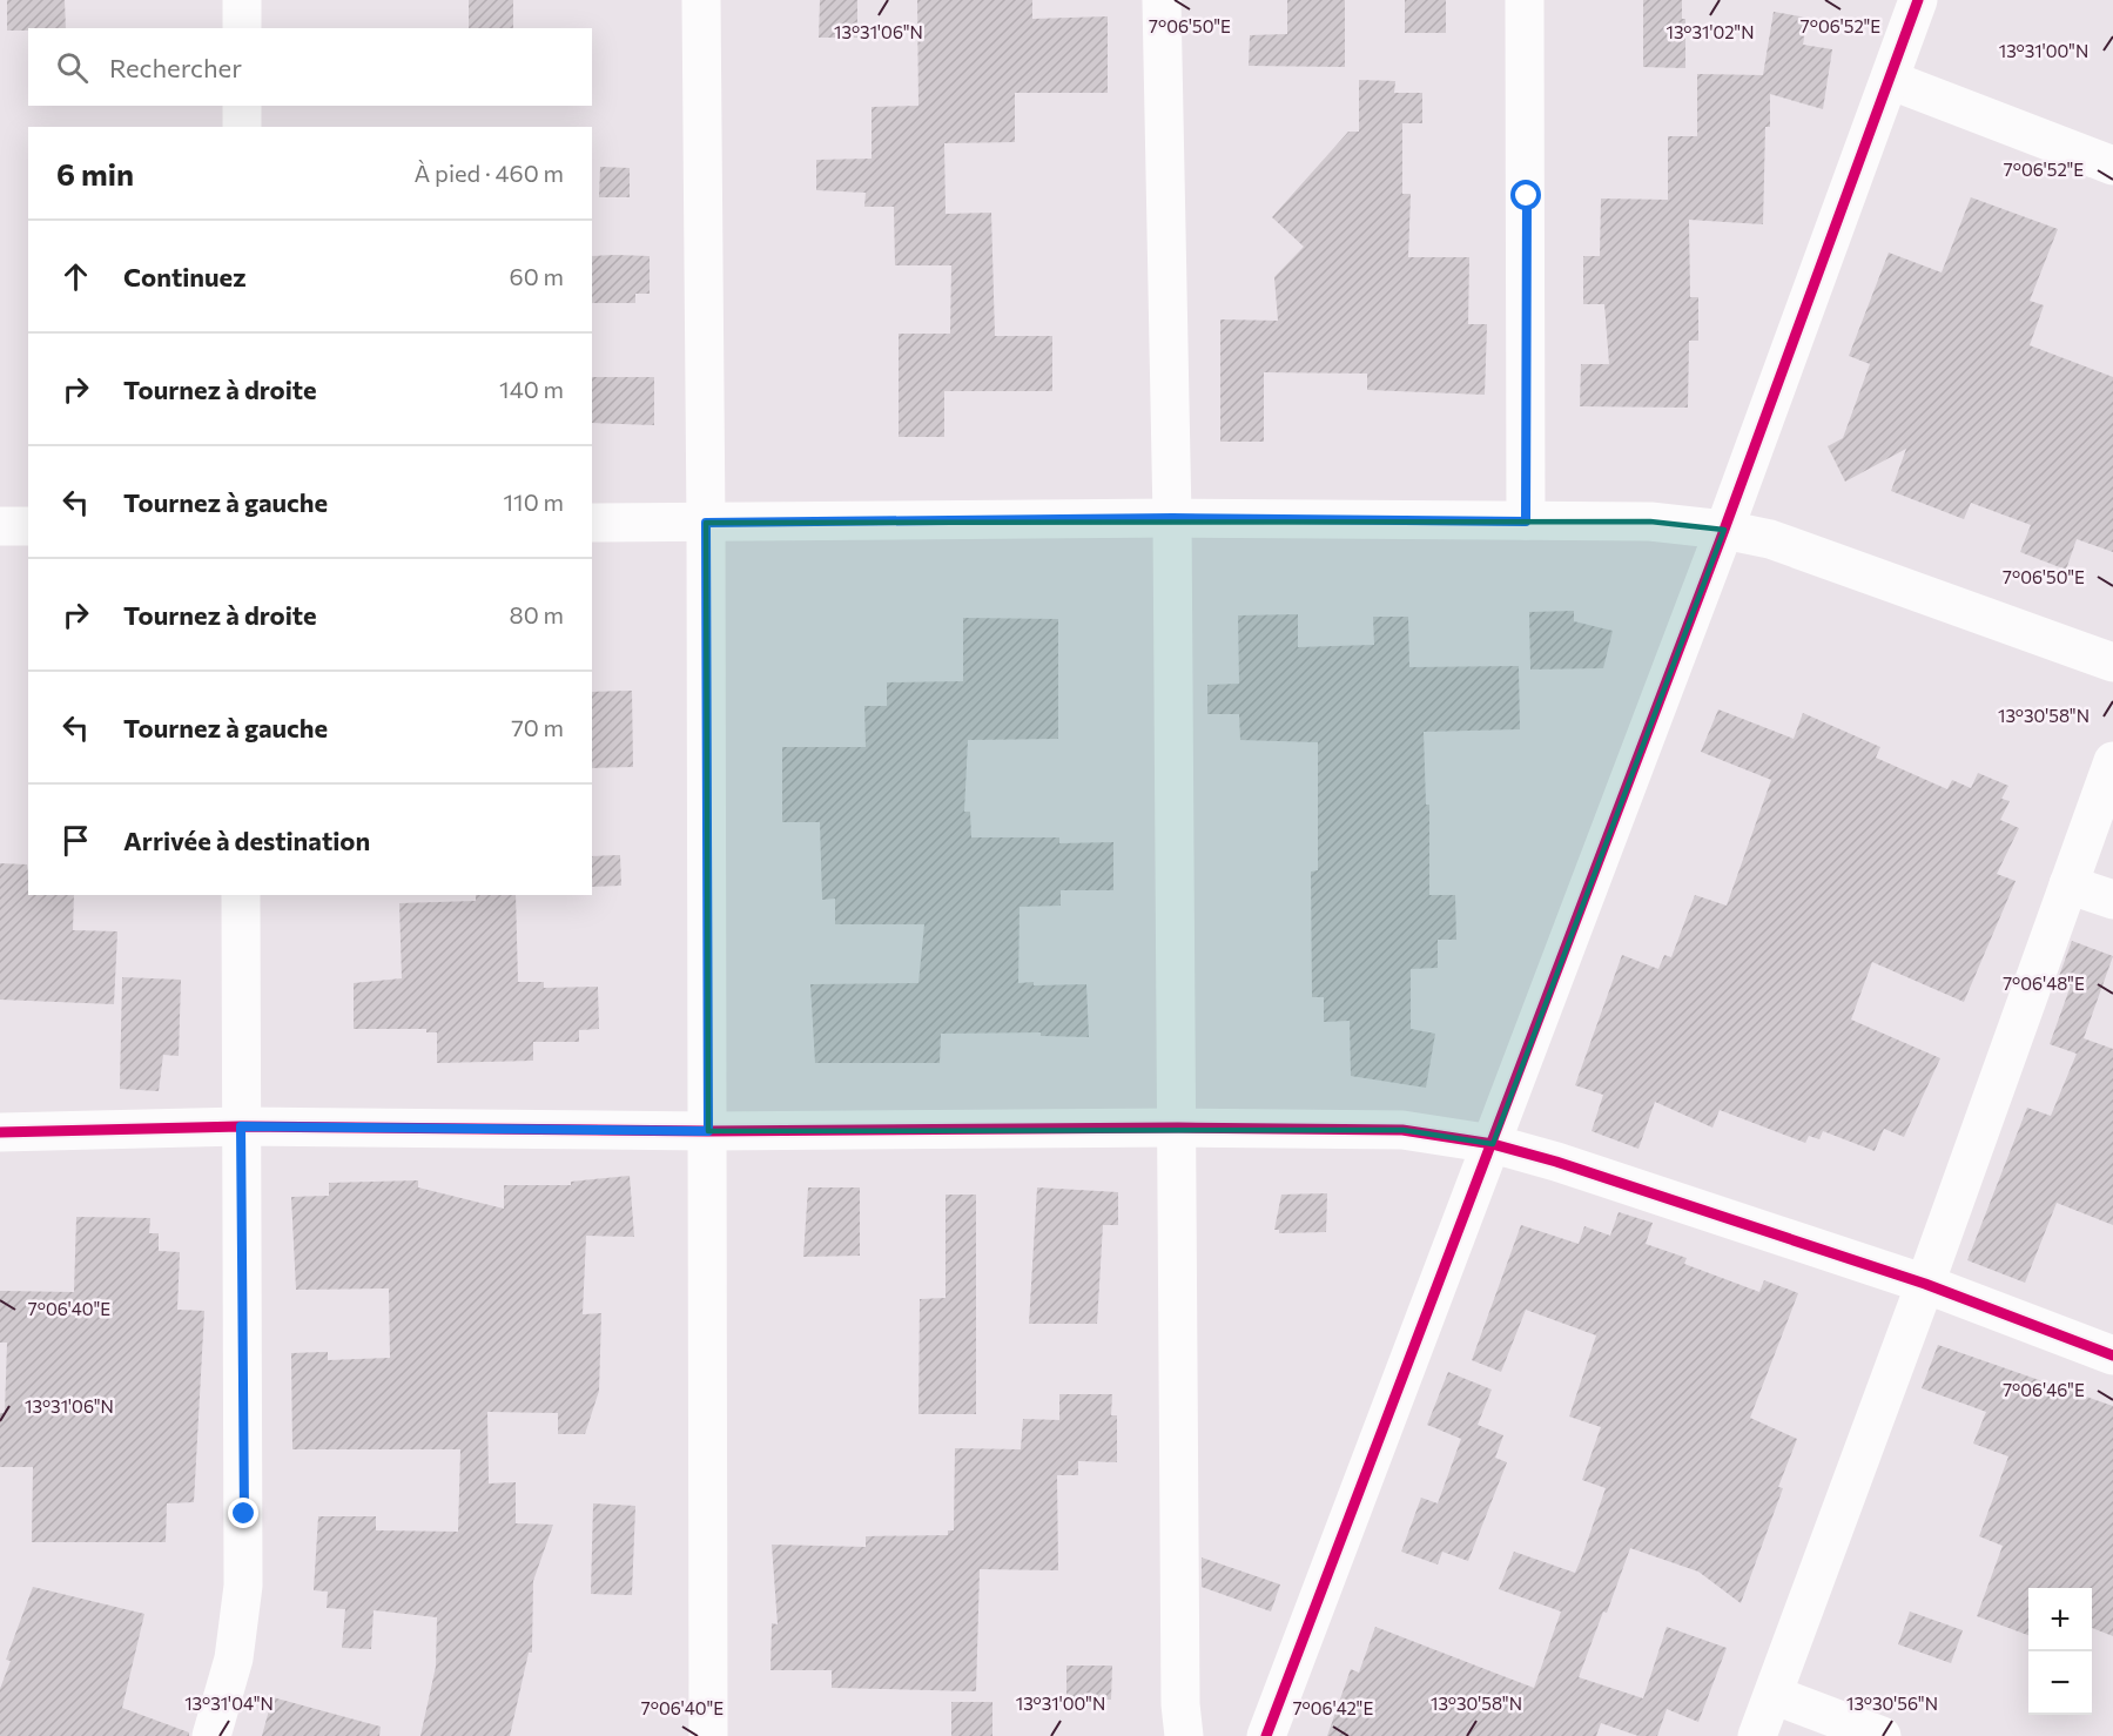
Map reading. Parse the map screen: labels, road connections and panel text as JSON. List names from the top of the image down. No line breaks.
{"page":{"search":"Rechercher","heading":["6 min","À pied · 460 m"],"list":[["Continuez","60 m"],["Tournez à droite","140 m"],["Tournez à gauche","110 m"],["Tournez à droite","80 m"],["Tournez à gauche","70 m"],"Arrivée à destination"],"map_buttons":["+","−"]},"coordinates":["7°06'50\"E","7°06'52\"E","13°31'06\"N","13°31'02\"N","13°31'00\"N","13°30'58\"N","7°06'48\"E","7°06'40\"E","7°06'46\"E","13°31'04\"N","13°30'56\"N","7°06'42\"E"]}
